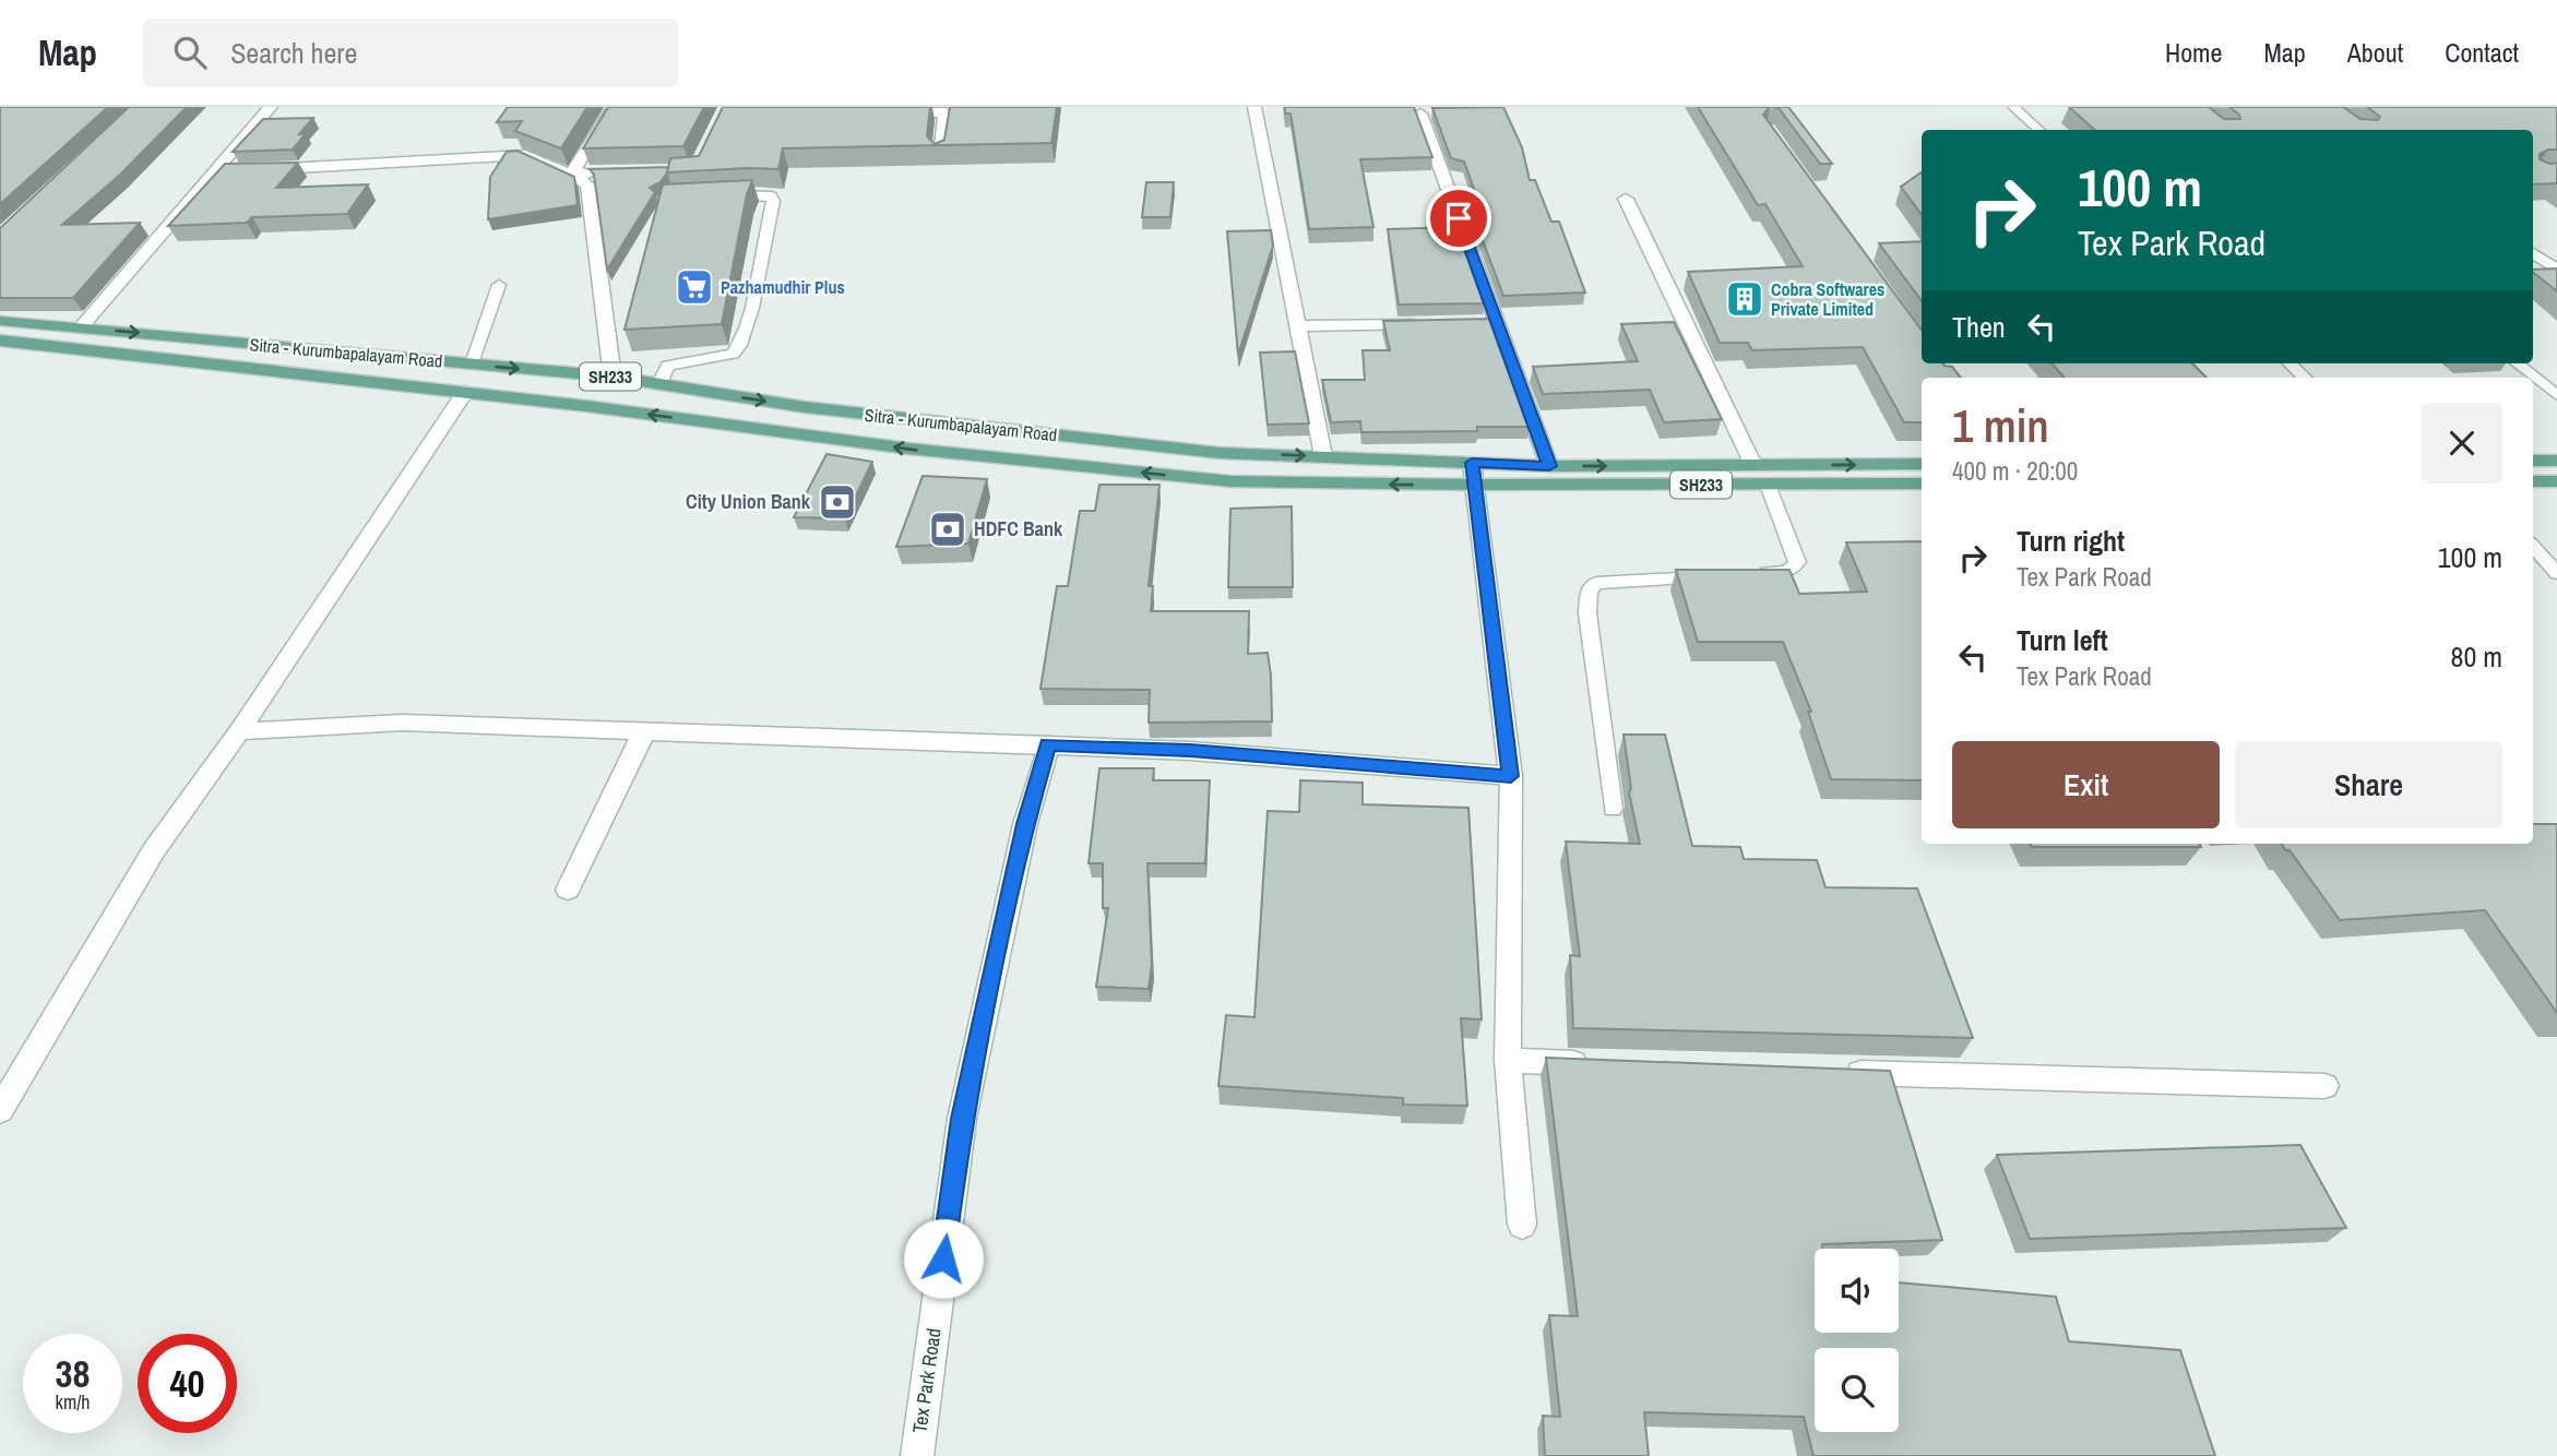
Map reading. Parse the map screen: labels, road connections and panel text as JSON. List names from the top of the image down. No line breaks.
{"streets":{"main road":["Sitra - Kurumbapalayam Road","SH233"],"street":["Tex Park Road"]},"places":{"supermarket":["Pazhamudhir Plus"],"building":["Cobra Softwares Private Limited"],"bank":["City Union Bank","HDFC Bank"]},"page":{"header":"Map","search":"Search here","nav":["Home","Map","About","Contact"],"turn":["100 m","Tex Park Road"],"then":"Then","heading":["1 min","400 m · 20:00"],"list":[{"name":"Turn right","note":"Tex Park Road","value":"100 m"},{"name":"Turn left","note":"Tex Park Road","value":"80 m"}],"buttons":["Exit","Share"],"speed":"38 km/h","limit":"40"}}
